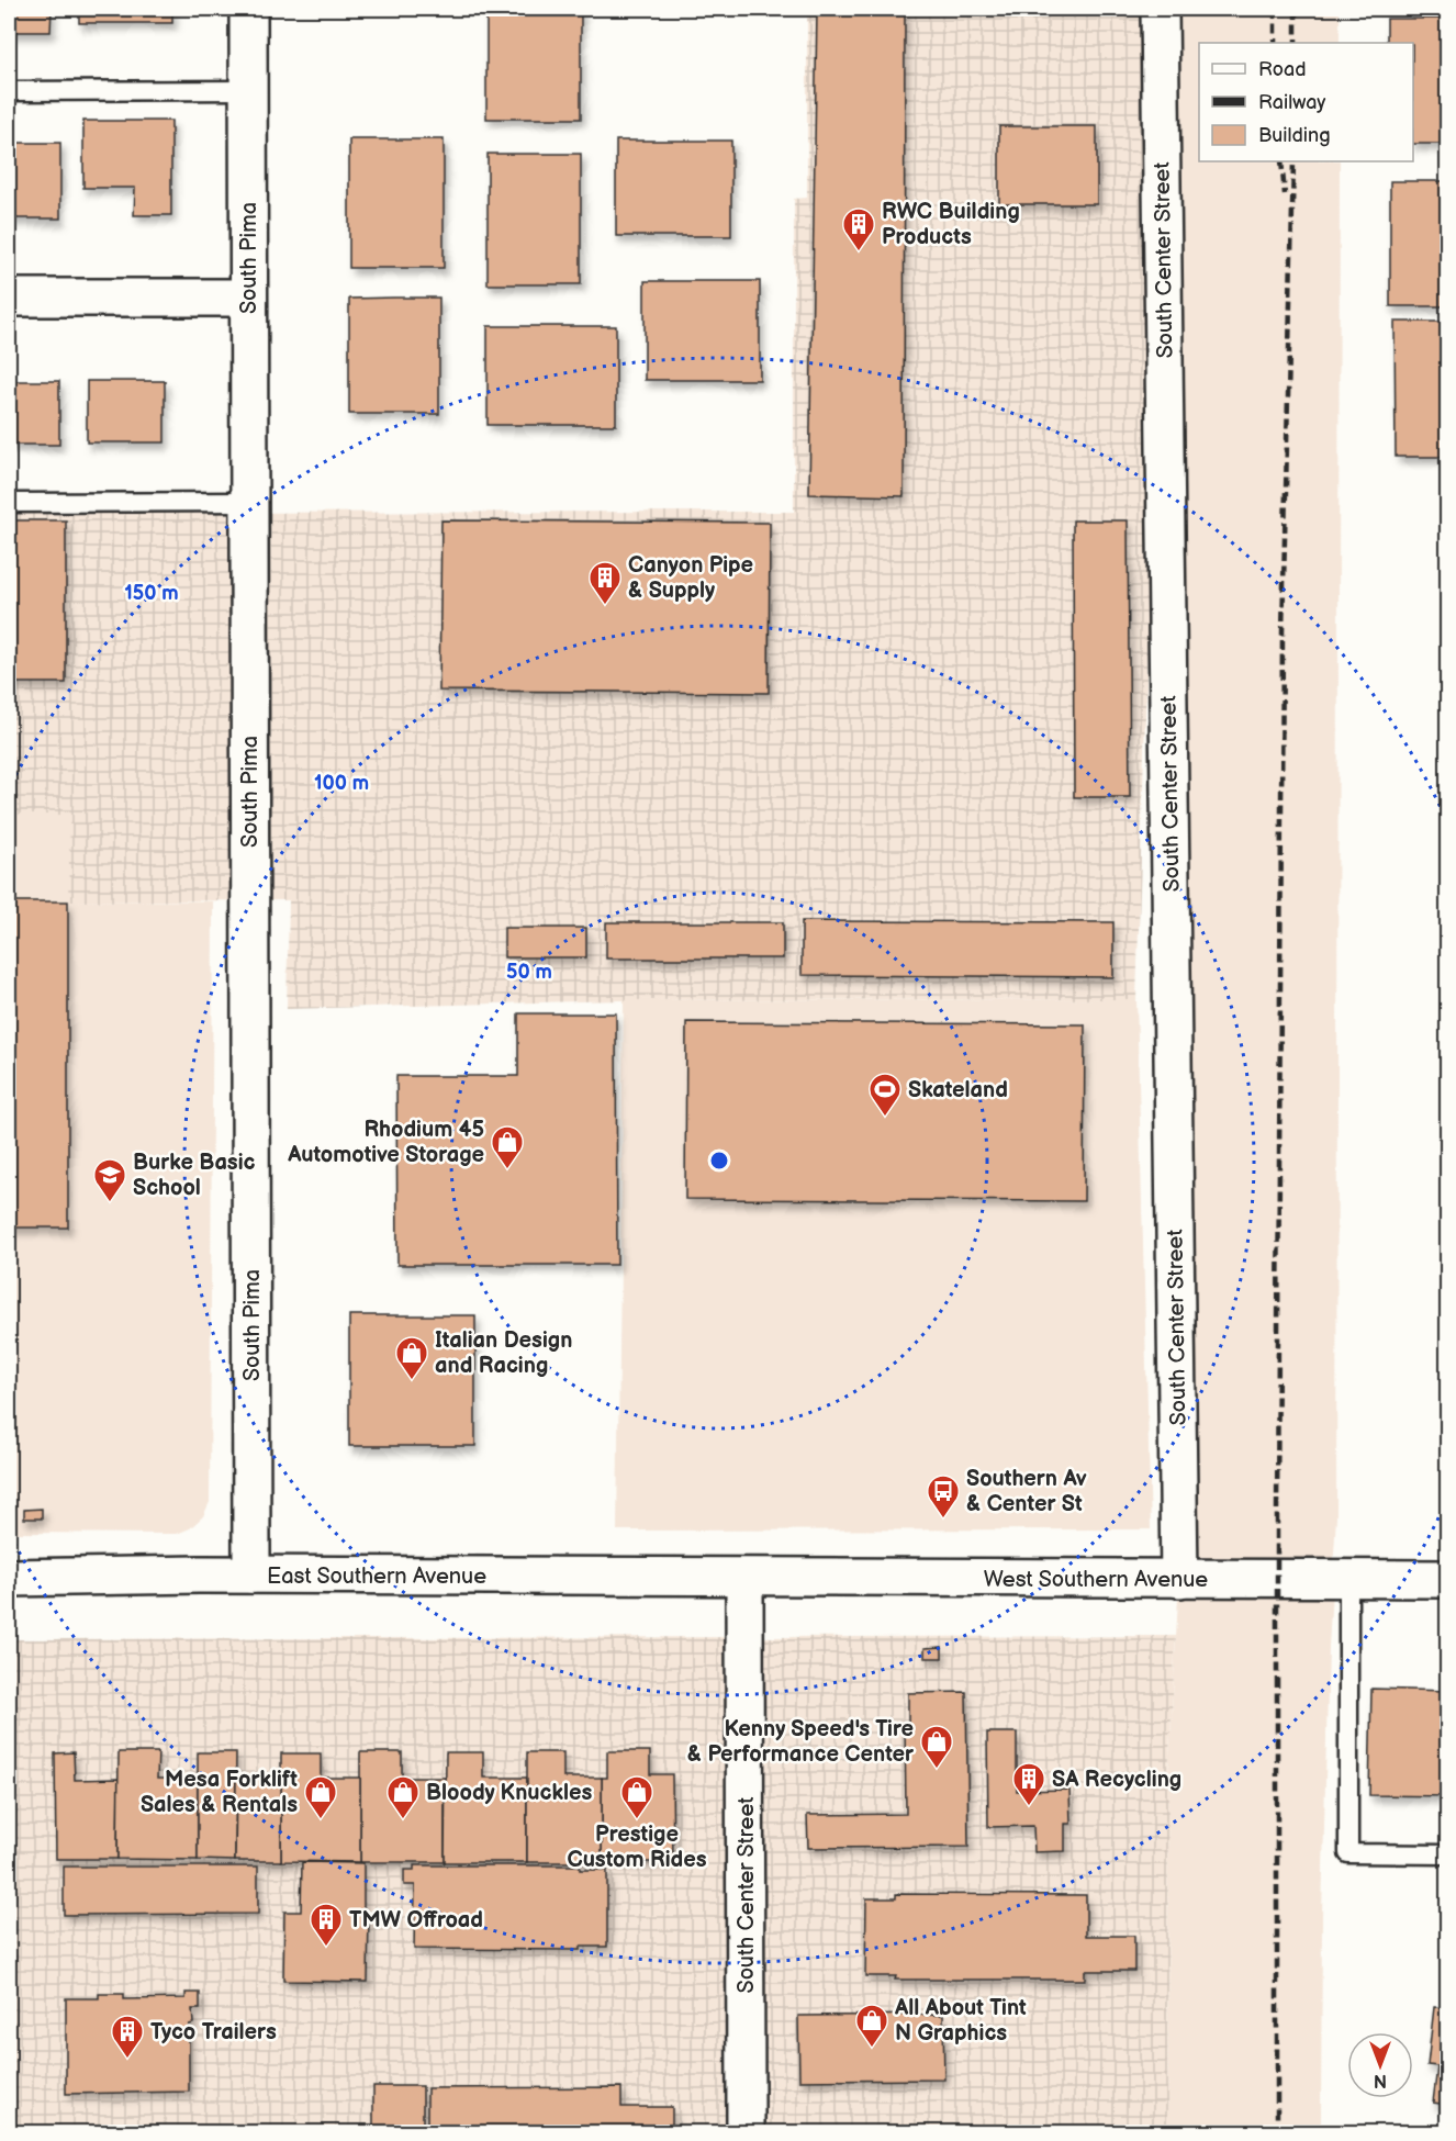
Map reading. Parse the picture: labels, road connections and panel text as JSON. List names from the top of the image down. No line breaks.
{"streets":{"street":["South Pima","South Center Street","East Southern Avenue","West Southern Avenue"]},"crossings":[["South Pima","East Southern Avenue"],["South Center Street","East Southern Avenue"],["South Center Street","West Southern Avenue"],["East Southern Avenue","West Southern Avenue"]],"places":{"building":["RWC Building Products","Canyon Pipe & Supply","SA Recycling","TMW Offroad","Tyco Trailers"],"sports":["Skateland"],"shop":["Rhodium 45 Automotive Storage","Italian Design and Racing","Kenny Speed's Tire & Performance Center","Mesa Forklift Sales & Rentals","Bloody Knuckles","Prestige Custom Rides","All About Tint N Graphics"],"school or university":["Burke Basic School"],"bus stop":["Southern Av & Center St"]},"legend":["Road","Railway","Building"],"north":"bottom","rings":["150 m","100 m","50 m"]}
